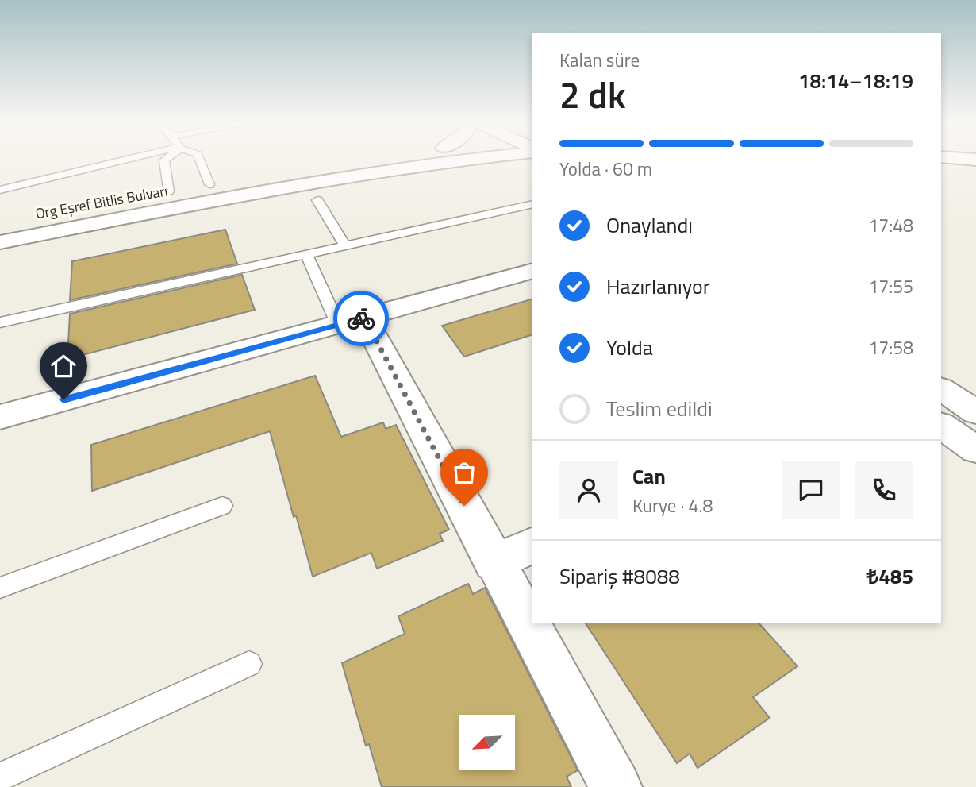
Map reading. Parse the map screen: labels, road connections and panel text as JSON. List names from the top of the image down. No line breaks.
{"streets":{"main road":["Org Eşref Bitlis Bulvarı"]},"north":"bottom left","page":{"heading":["2 dk","Kalan süre","18:14–18:19"],"panel":["Can","Kurye · 4.8","Sipariş #8088","₺485"],"bar":"Yolda · 60 m","list":[["Onaylandı","17:48"],["Hazırlanıyor","17:55"],["Yolda","17:58"],"Teslim edildi"]}}
